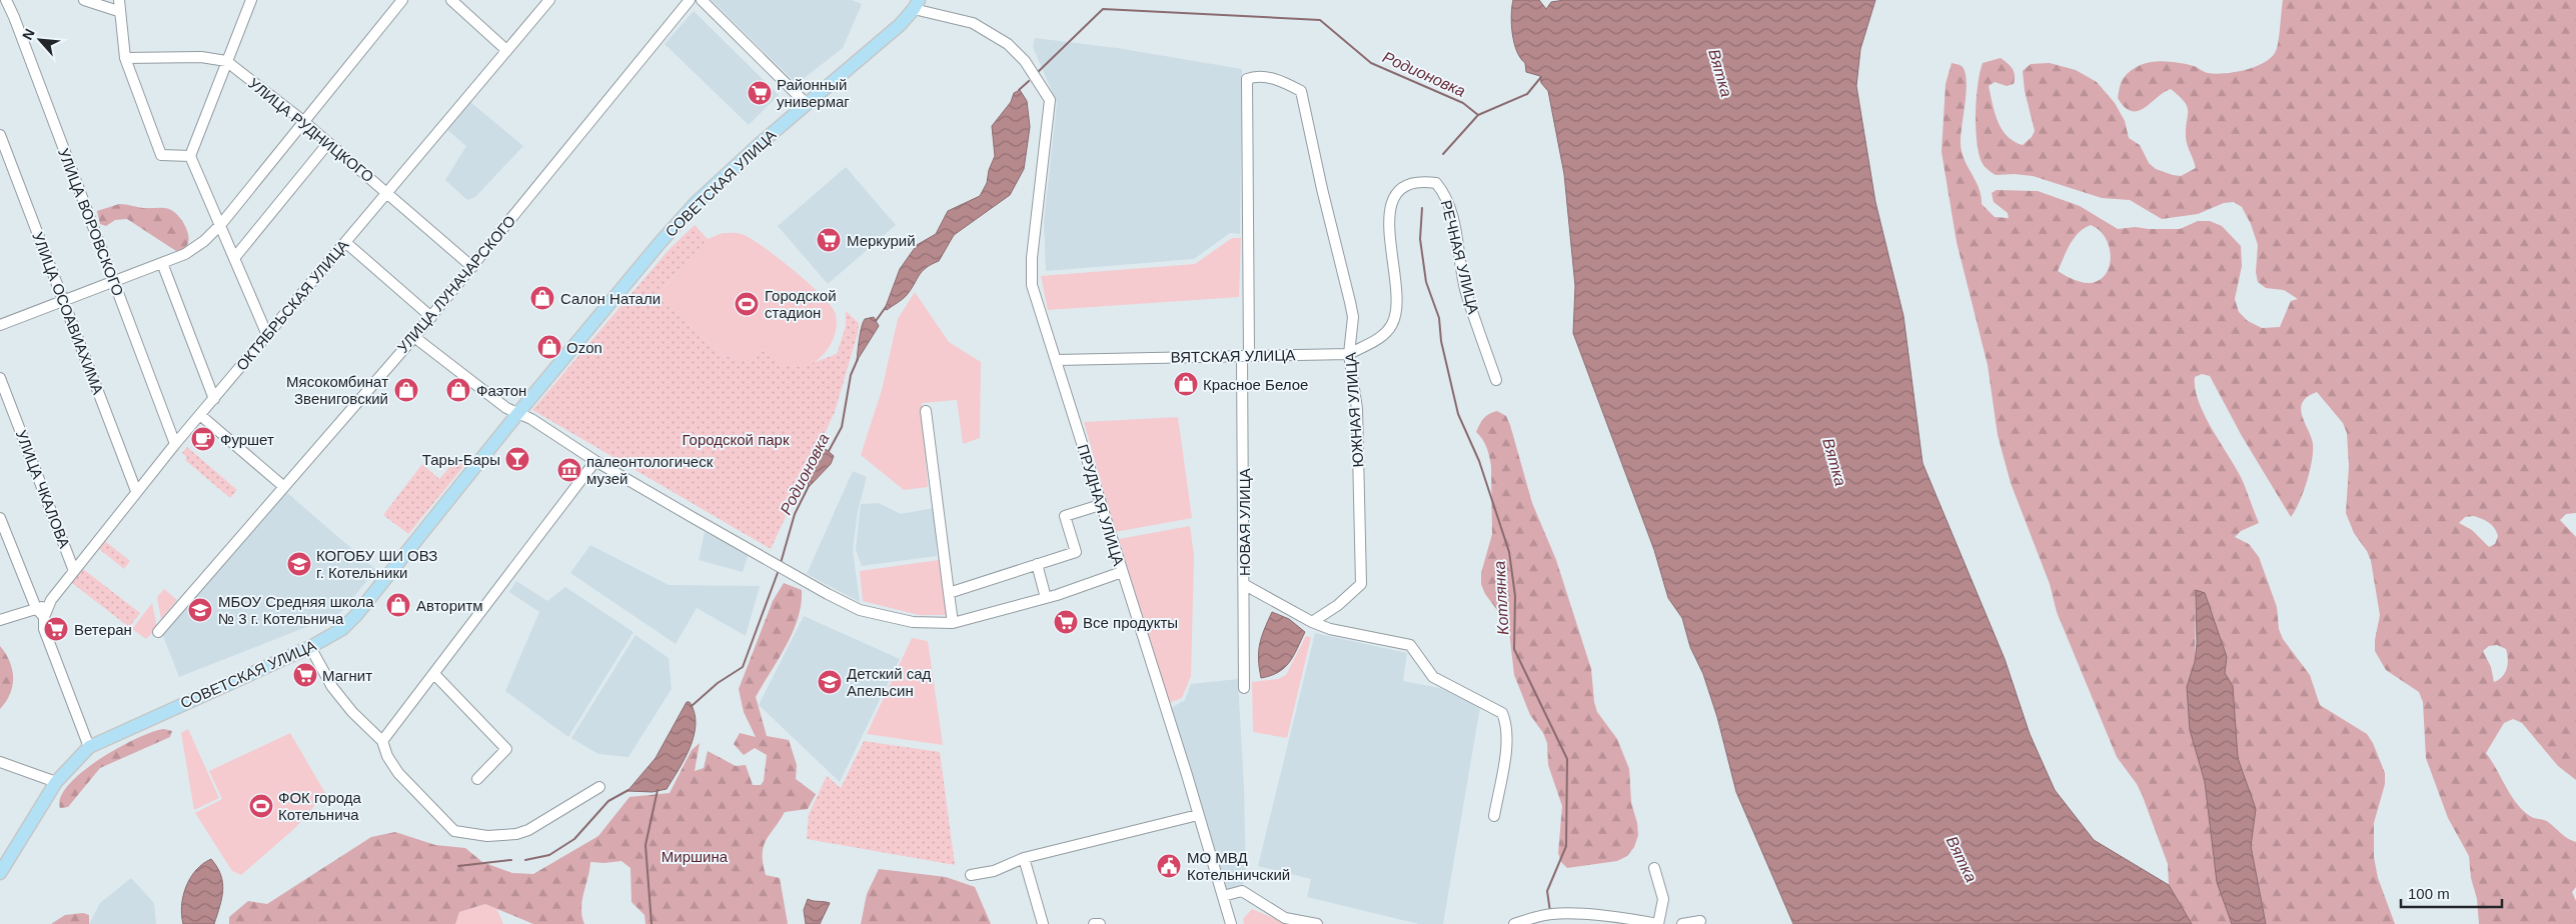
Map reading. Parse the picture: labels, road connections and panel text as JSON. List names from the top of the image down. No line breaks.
{"streets":{"main road":["СОВЕТСКАЯ УЛИЦА"],"street":["УЛИЦА РУДНИЦКОГО","УЛИЦА ВОРОВСКОГО","РЕЧНАЯ УЛИЦА","УЛИЦА ЛУНАЧАРСКОГО","ОКТЯБРЬСКАЯ УЛИЦА","УЛИЦА ОСОАВИАХИМА","ВЯТСКАЯ УЛИЦА","ЮЖНАЯ УЛИЦА","УЛИЦА ЧКАЛОВА","ПРУДНАЯ УЛИЦА","НОВАЯ УЛИЦА"]},"crossings":[["УЛИЦА РУДНИЦКОГО","УЛИЦА ЛУНАЧАРСКОГО"],["УЛИЦА РУДНИЦКОГО","ОКТЯБРЬСКАЯ УЛИЦА"],["СОВЕТСКАЯ УЛИЦА","ПРУДНАЯ УЛИЦА"],["УЛИЦА ВОРОВСКОГО","ОКТЯБРЬСКАЯ УЛИЦА"],["РЕЧНАЯ УЛИЦА","ВЯТСКАЯ УЛИЦА"],["ОКТЯБРЬСКАЯ УЛИЦА","УЛИЦА ОСОАВИАХИМА"],["ОКТЯБРЬСКАЯ УЛИЦА","УЛИЦА ЧКАЛОВА"],["ВЯТСКАЯ УЛИЦА","ЮЖНАЯ УЛИЦА"],["ВЯТСКАЯ УЛИЦА","ПРУДНАЯ УЛИЦА"],["ВЯТСКАЯ УЛИЦА","НОВАЯ УЛИЦА"],["ЮЖНАЯ УЛИЦА","НОВАЯ УЛИЦА"]],"water":["Вятка","Родионовка","Котлянка"],"parks":["Городской парк","Миршина"],"places":{"supermarket":["Районный универмаг","Меркурий","Все продукты","Ветеран","Магнит"],"shop":["Салон Натали","Ozon","Красное Белое","Мясокомбинат Звениговский","Фаэтон","Авторитм"],"sports":["Городской стадион","ФОК города Котельнича"],"cafe":["Фуршет"],"bar":["Тары-Бары"],"museum":["палеонтологическ музей"],"school or university":["КОГОБУ ШИ ОВЗ г. Котельники","МБОУ Средняя школа № 3 г. Котельнича","Детский сад Апельсин"],"public building":["МО МВД Котельничский"]},"scale_bar":"100 m","north":"top left"}
